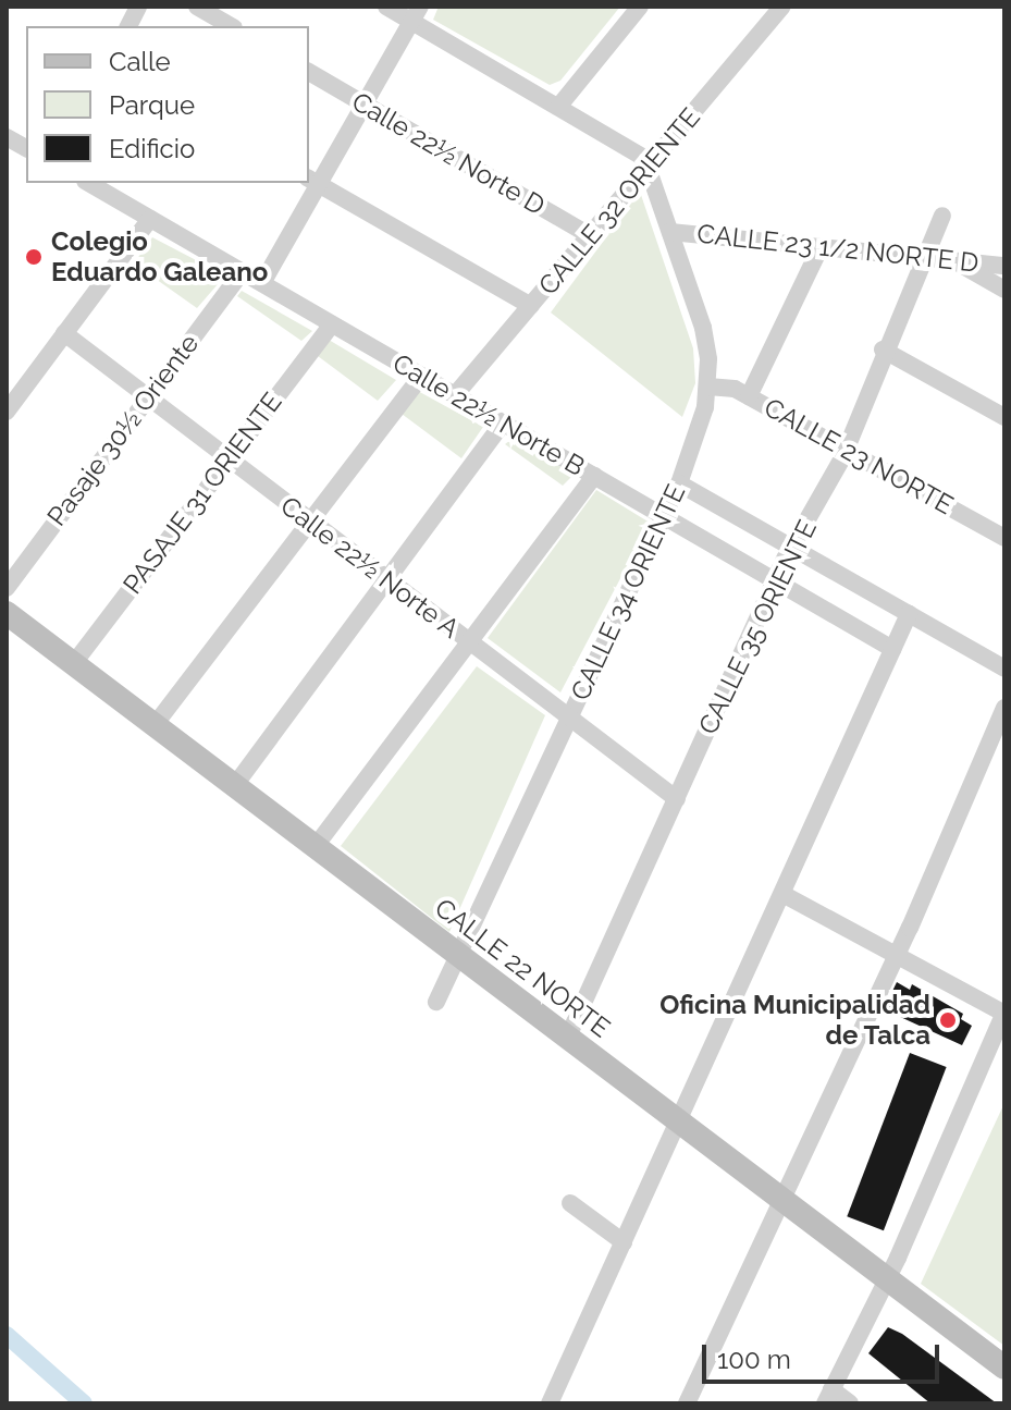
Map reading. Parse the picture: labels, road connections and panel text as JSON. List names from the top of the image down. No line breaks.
{"streets":{"street":["Calle 22½ Norte D","CALLE 32 ORIENTE","CALLE 23 1/2 NORTE D","Calle 22½ Norte B","Pasaje 30½ Oriente","CALLE 23 NORTE","PASAJE 31 ORIENTE","Calle 22½ Norte A","CALLE 34 ORIENTE","CALLE 35 ORIENTE","CALLE 22 NORTE"]},"crossings":[["Calle 22½ Norte D","CALLE 32 ORIENTE"],["CALLE 32 ORIENTE","Calle 22½ Norte B"],["CALLE 32 ORIENTE","CALLE 34 ORIENTE"],["CALLE 23 1/2 NORTE D","CALLE 34 ORIENTE"],["CALLE 23 1/2 NORTE D","CALLE 35 ORIENTE"],["Calle 22½ Norte B","Pasaje 30½ Oriente"],["Calle 22½ Norte B","PASAJE 31 ORIENTE"],["Calle 22½ Norte B","CALLE 34 ORIENTE"],["Calle 22½ Norte B","CALLE 35 ORIENTE"],["Pasaje 30½ Oriente","Calle 22½ Norte A"],["CALLE 23 NORTE","CALLE 34 ORIENTE"],["CALLE 23 NORTE","CALLE 35 ORIENTE"],["PASAJE 31 ORIENTE","Calle 22½ Norte A"],["PASAJE 31 ORIENTE","CALLE 22 NORTE"],["Calle 22½ Norte A","CALLE 34 ORIENTE"],["Calle 22½ Norte A","CALLE 35 ORIENTE"],["CALLE 34 ORIENTE","CALLE 22 NORTE"],["CALLE 35 ORIENTE","CALLE 22 NORTE"]],"places":["Colegio Eduardo Galeano","Oficina Municipalidad de Talca"],"legend":["Calle","Parque","Edificio"],"scale_bar":"100 m"}
